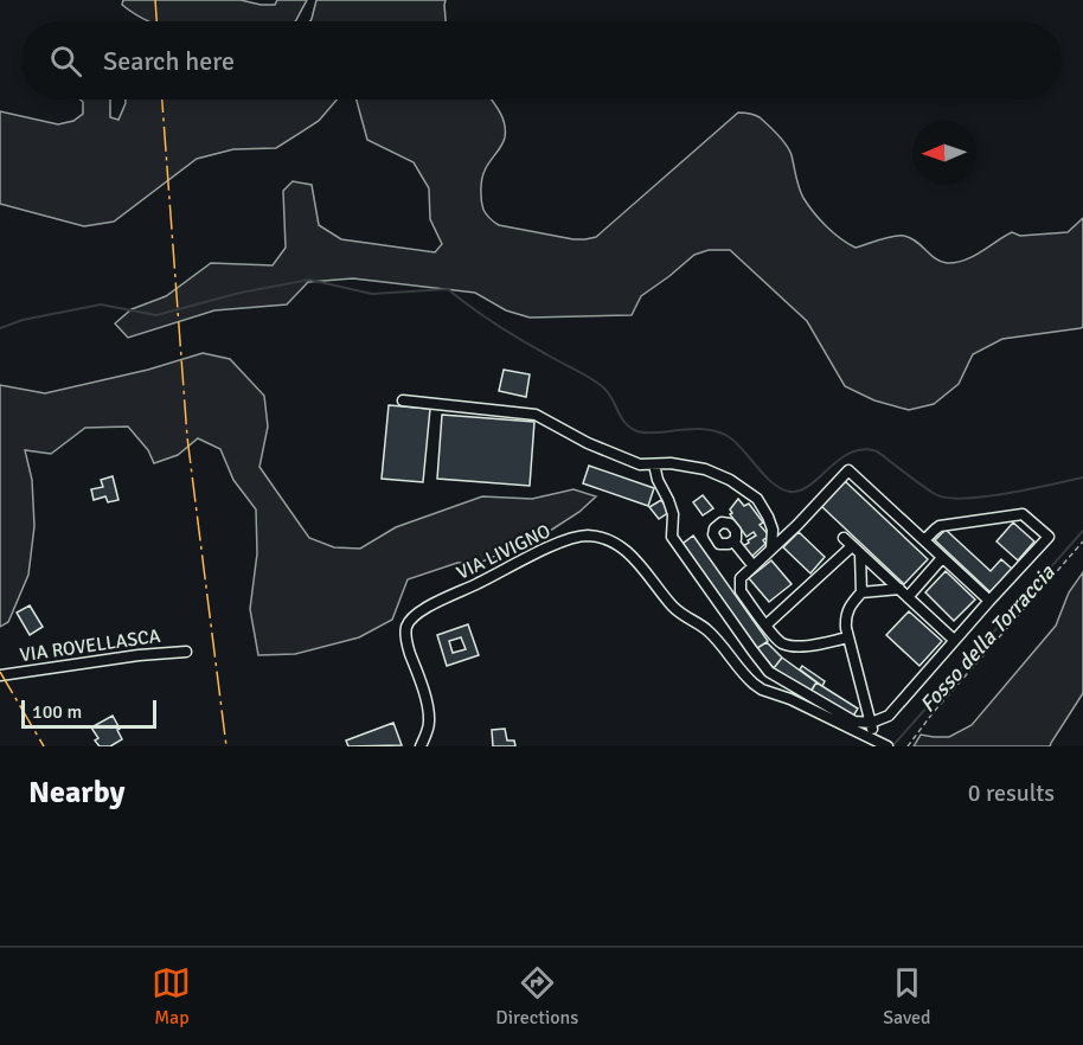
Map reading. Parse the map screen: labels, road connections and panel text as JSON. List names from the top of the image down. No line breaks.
{"streets":{"street":["VIA LIVIGNO","VIA ROVELLASCA"]},"water":["Fosso della Torraccia"],"scale_bar":"100 m","north":"left","page":{"search":"Search here","scale":"100 m","heading":["Nearby","0 results"],"nav":["Map","Directions","Saved"]}}
